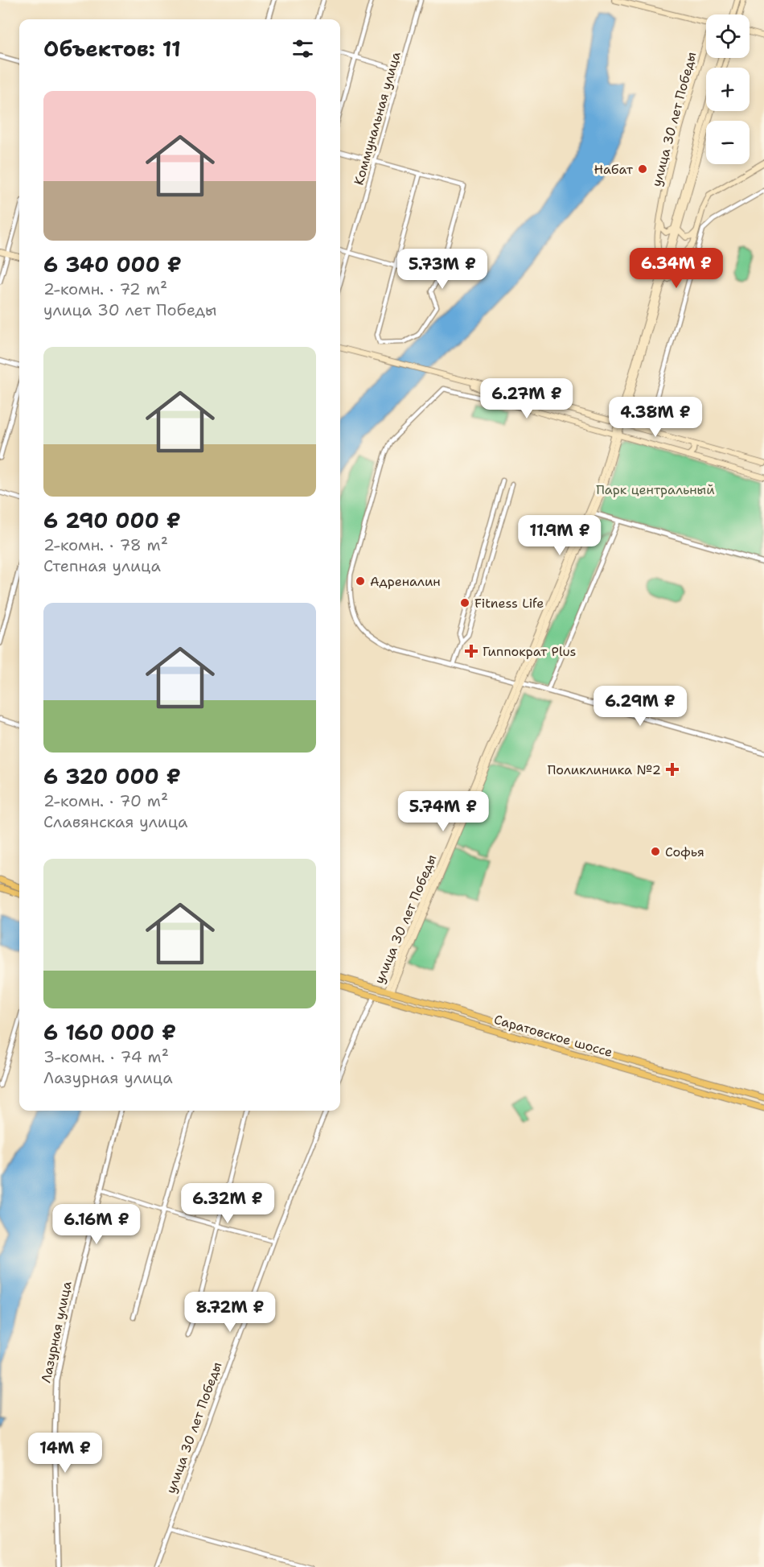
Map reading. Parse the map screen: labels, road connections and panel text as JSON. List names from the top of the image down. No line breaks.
{"streets":{"main road":["улица 30 лет Победы","Саратовское шоссе"],"street":["Коммунальная улица","Лазурная улица"]},"crossings":[["улица 30 лет Победы","Саратовское шоссе"]],"parks":["Парк центральный"],"places":{"other":["Набат","Адреналин","Fitness Life","Софья"],"health":["Гиппократ Plus","Поликлиника №2"]},"page":{"map_buttons":["+","−"],"heading":"Объектов: 11","list":[{"name":"6 340 000 ₽","note":"2-комн. · 72 m² · улица 30 лет Победы"},{"name":"6 290 000 ₽","note":"2-комн. · 78 m² · Степная улица"},{"name":"6 320 000 ₽","note":"2-комн. · 70 m² · Славянская улица"},{"name":"6 160 000 ₽","note":"3-комн. · 74 m² · Лазурная улица"}],"price":["6.34M ₽","5.73M ₽","6.27M ₽","4.38M ₽","11.9M ₽","6.29M ₽","5.74M ₽","6.32M ₽","6.16M ₽","8.72M ₽","14M ₽"]}}
